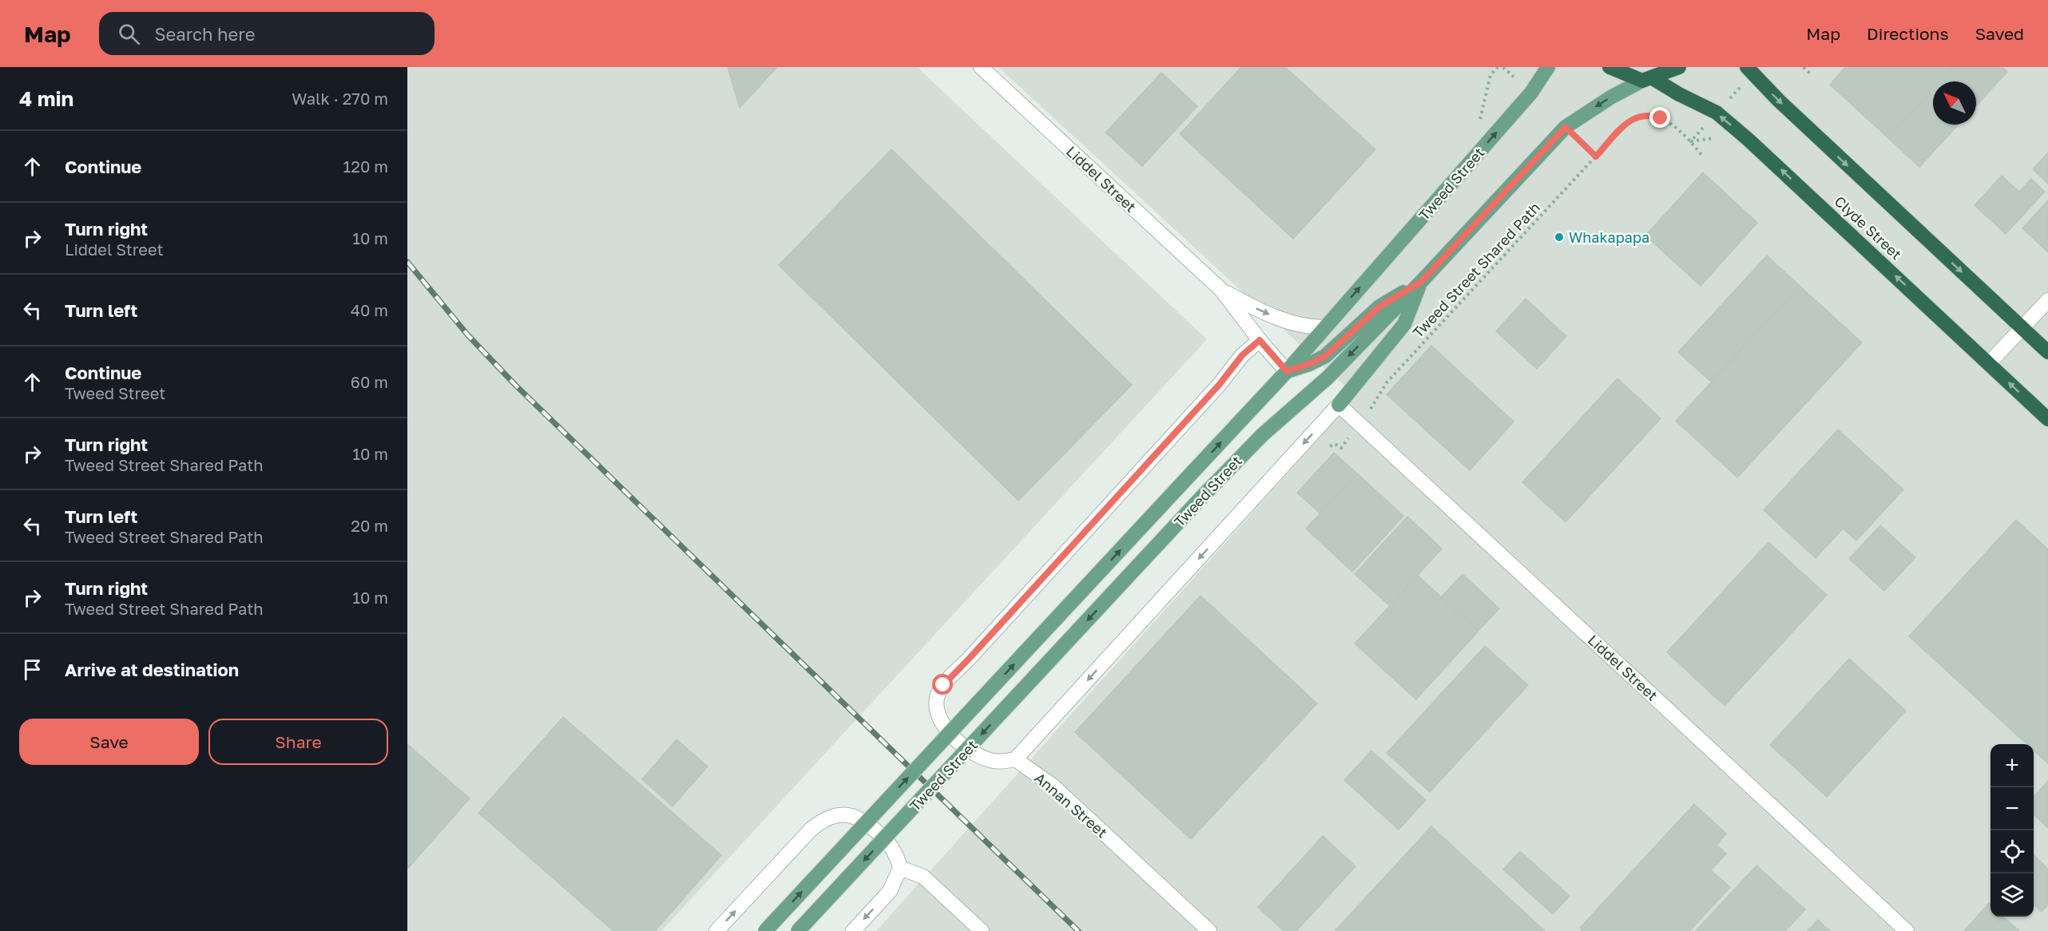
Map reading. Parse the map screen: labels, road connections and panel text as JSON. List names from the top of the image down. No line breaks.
{"streets":{"highway":["Clyde Street"],"main road":["Tweed Street"],"street":["Liddel Street","Annan Street"],"path":["Tweed Street Shared Path"]},"crossings":[["Liddel Street","Tweed Street"],["Tweed Street","Clyde Street"]],"places":["Whakapapa"],"north":"top left","page":{"header":"Map","search":"Search here","nav":["Map","Directions","Saved"],"heading":["4 min","Walk · 270 m"],"list":[["Continue","120 m"],["Turn right","Liddel Street","10 m"],["Turn left","40 m"],["Continue","Tweed Street","60 m"],["Turn right","Tweed Street Shared Path","10 m"],["Turn left","Tweed Street Shared Path","20 m"],["Turn right","Tweed Street Shared Path","10 m"],"Arrive at destination"],"buttons":["Save","Share"],"map_buttons":["+","−"]}}
